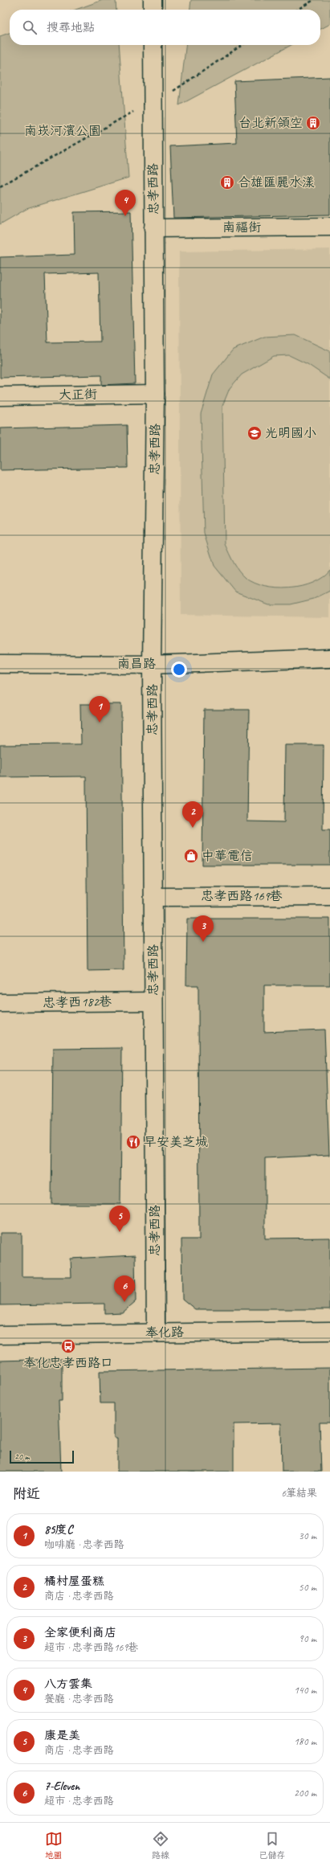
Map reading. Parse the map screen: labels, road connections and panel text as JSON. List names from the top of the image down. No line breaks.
{"streets":{"street":["忠孝西路","南福街","大正街","南昌路","忠孝西路169巷","忠孝西182巷","奉化路"]},"crossings":[["忠孝西路","南福街"],["忠孝西路","大正街"],["忠孝西路","南昌路"],["忠孝西路","忠孝西路169巷"],["忠孝西路","忠孝西182巷"],["忠孝西路","奉化路"]],"parks":["南崁河濱公園"],"places":{"building":["台北新領空","合雄匯麗水漾"],"school or university":["光明國小"],"shop":["中華電信"],"restaurant":["早安美芝城"],"bus stop":["奉化忠孝西路口"]},"scale_bar":"20 m","page":{"search":"搜尋地點","pins":["4","1","2","3","5","6"],"scale":"20 m","heading":["附近","6筆結果"],"list":[{"mark":"1","name":"85度C","note":"咖啡廳 · 忠孝西路","value":"30 m"},{"mark":"2","name":"橘村屋蛋糕","note":"商店 · 忠孝西路","value":"50 m"},{"mark":"3","name":"全家便利商店","note":"超市 · 忠孝西路169巷","value":"90 m"},{"mark":"4","name":"八方雲集","note":"餐廳 · 忠孝西路","value":"140 m"},{"mark":"5","name":"康是美","note":"商店 · 忠孝西路","value":"180 m"},{"mark":"6","name":"7-Eleven","note":"超市 · 忠孝西路","value":"200 m"}],"nav":["地圖","路線","已儲存"]}}
